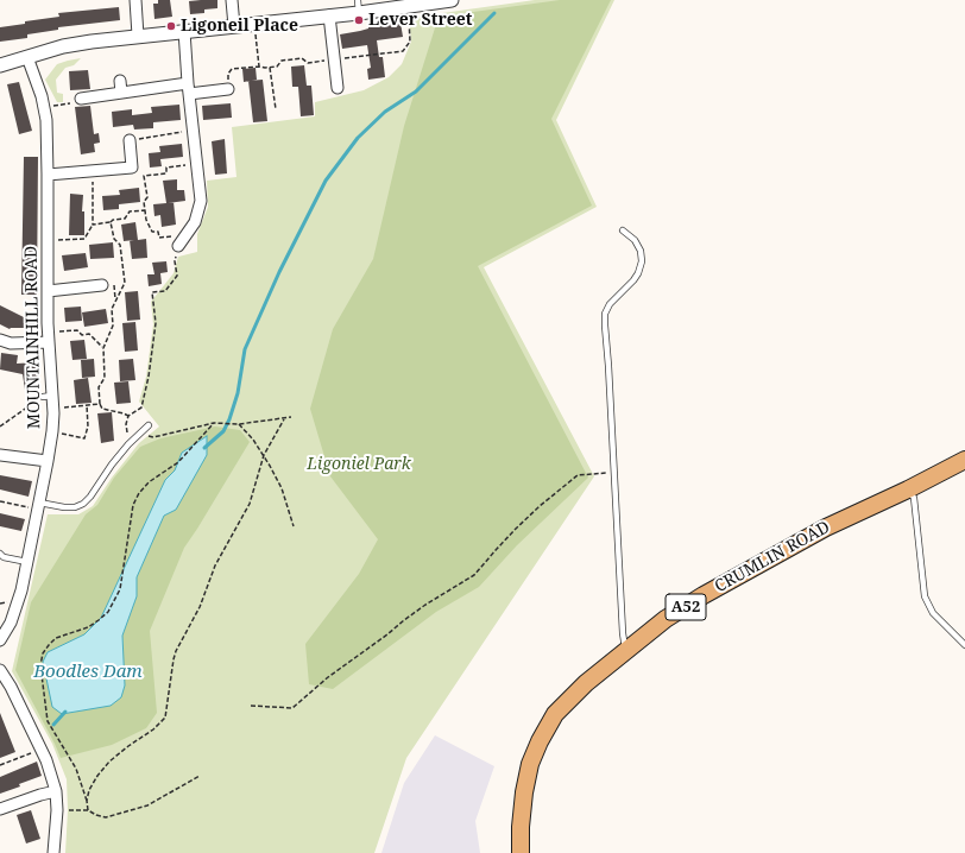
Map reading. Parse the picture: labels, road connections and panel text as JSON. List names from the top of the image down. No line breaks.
{"streets":{"main road":["CRUMLIN ROAD","A52"],"street":["MOUNTAINHILL ROAD"]},"water":["Boodles Dam"],"parks":["Ligoniel Park"],"places":["Lever Street","Ligoneil Place"]}
